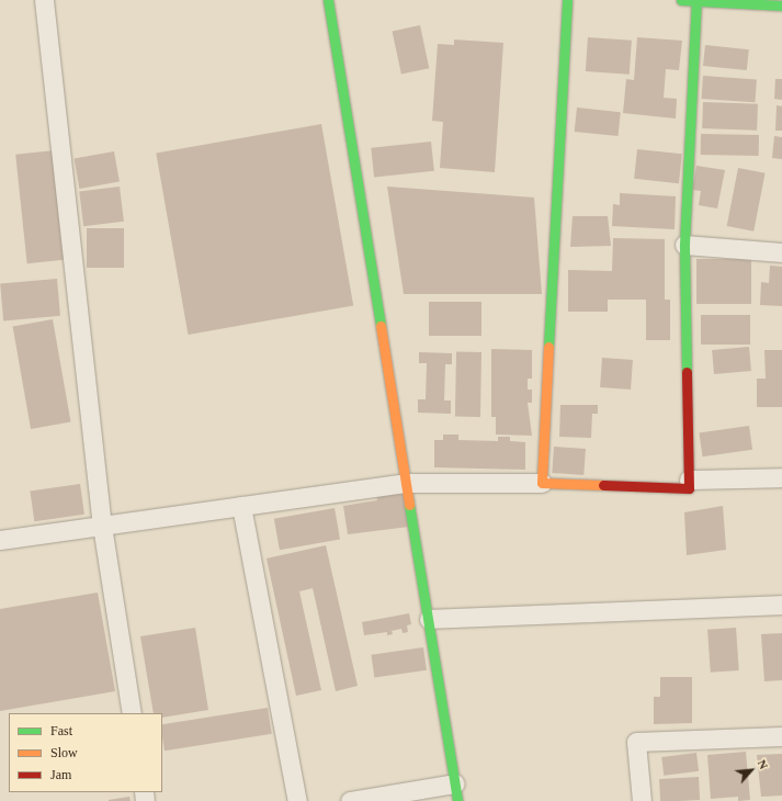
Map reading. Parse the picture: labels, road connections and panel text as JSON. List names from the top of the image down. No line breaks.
{"legend":["Fast","Slow","Jam"],"north":"top right"}
